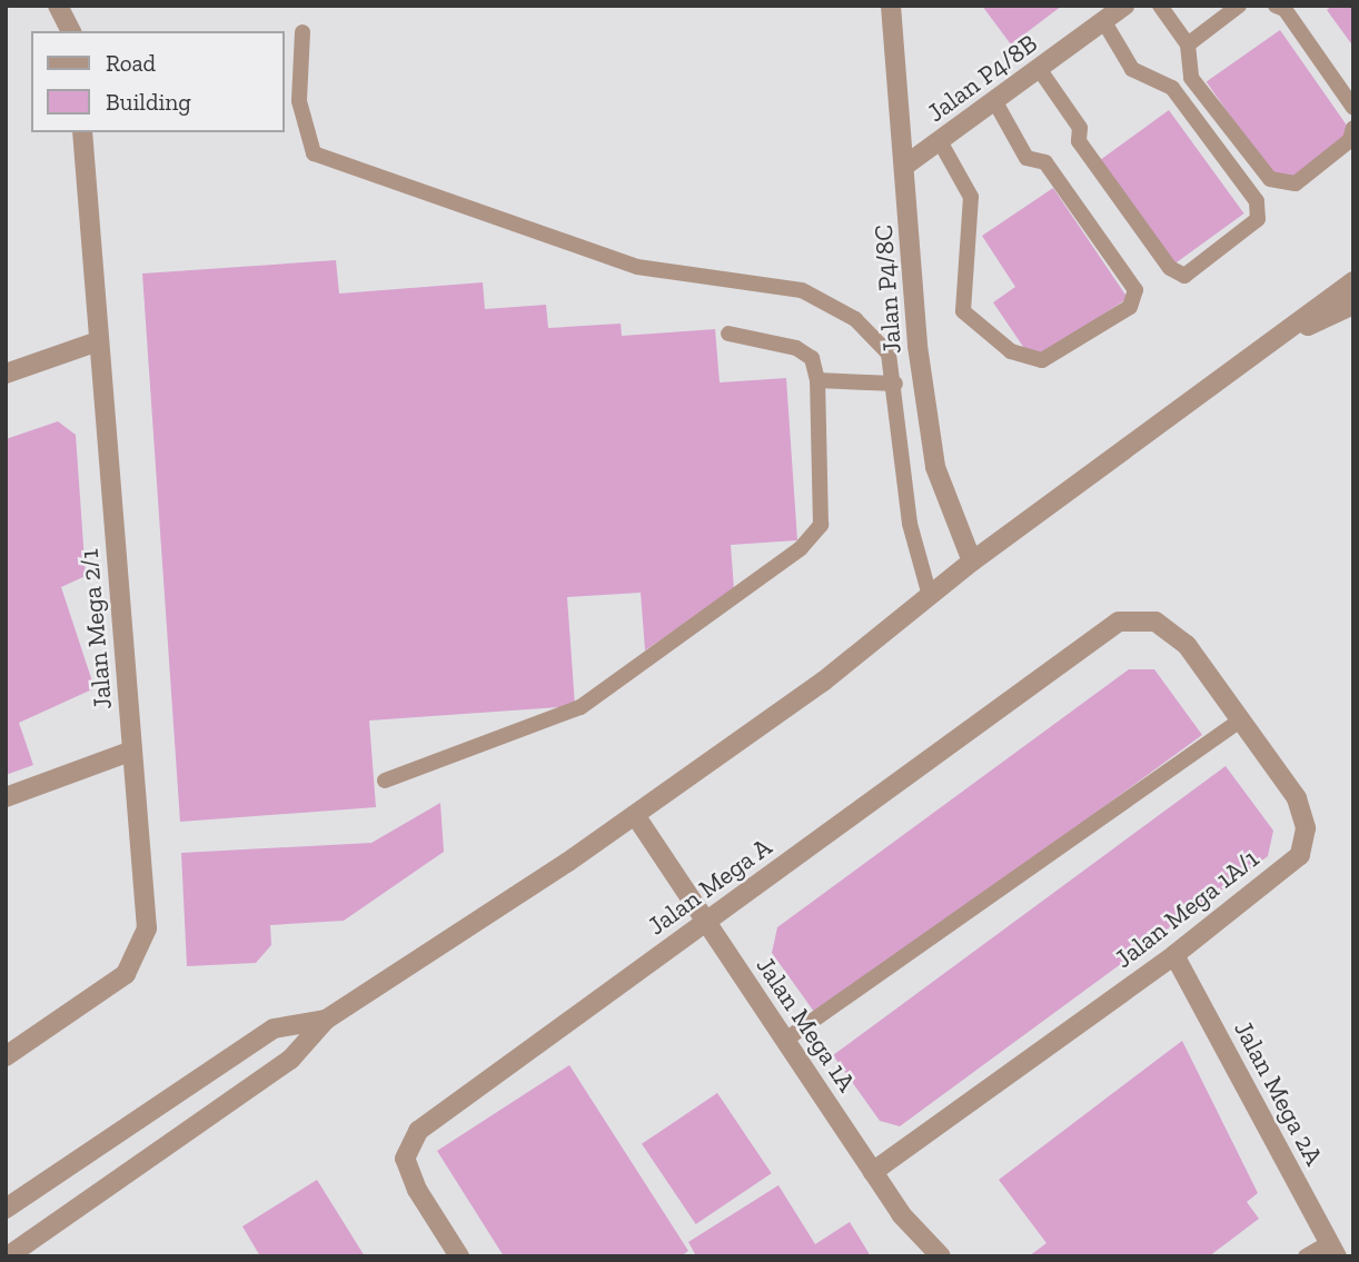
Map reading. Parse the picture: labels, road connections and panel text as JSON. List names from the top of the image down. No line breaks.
{"streets":{"street":["Jalan P4/8B","Jalan P4/8C","Jalan Mega 2/1","Jalan Mega A","Jalan Mega 1A/1","Jalan Mega 1A","Jalan Mega 2A"]},"crossings":[["Jalan P4/8B","Jalan P4/8C"],["Jalan Mega A","Jalan Mega 1A/1"],["Jalan Mega A","Jalan Mega 1A"],["Jalan Mega 1A/1","Jalan Mega 1A"],["Jalan Mega 1A/1","Jalan Mega 2A"]],"legend":["Road","Building"]}
